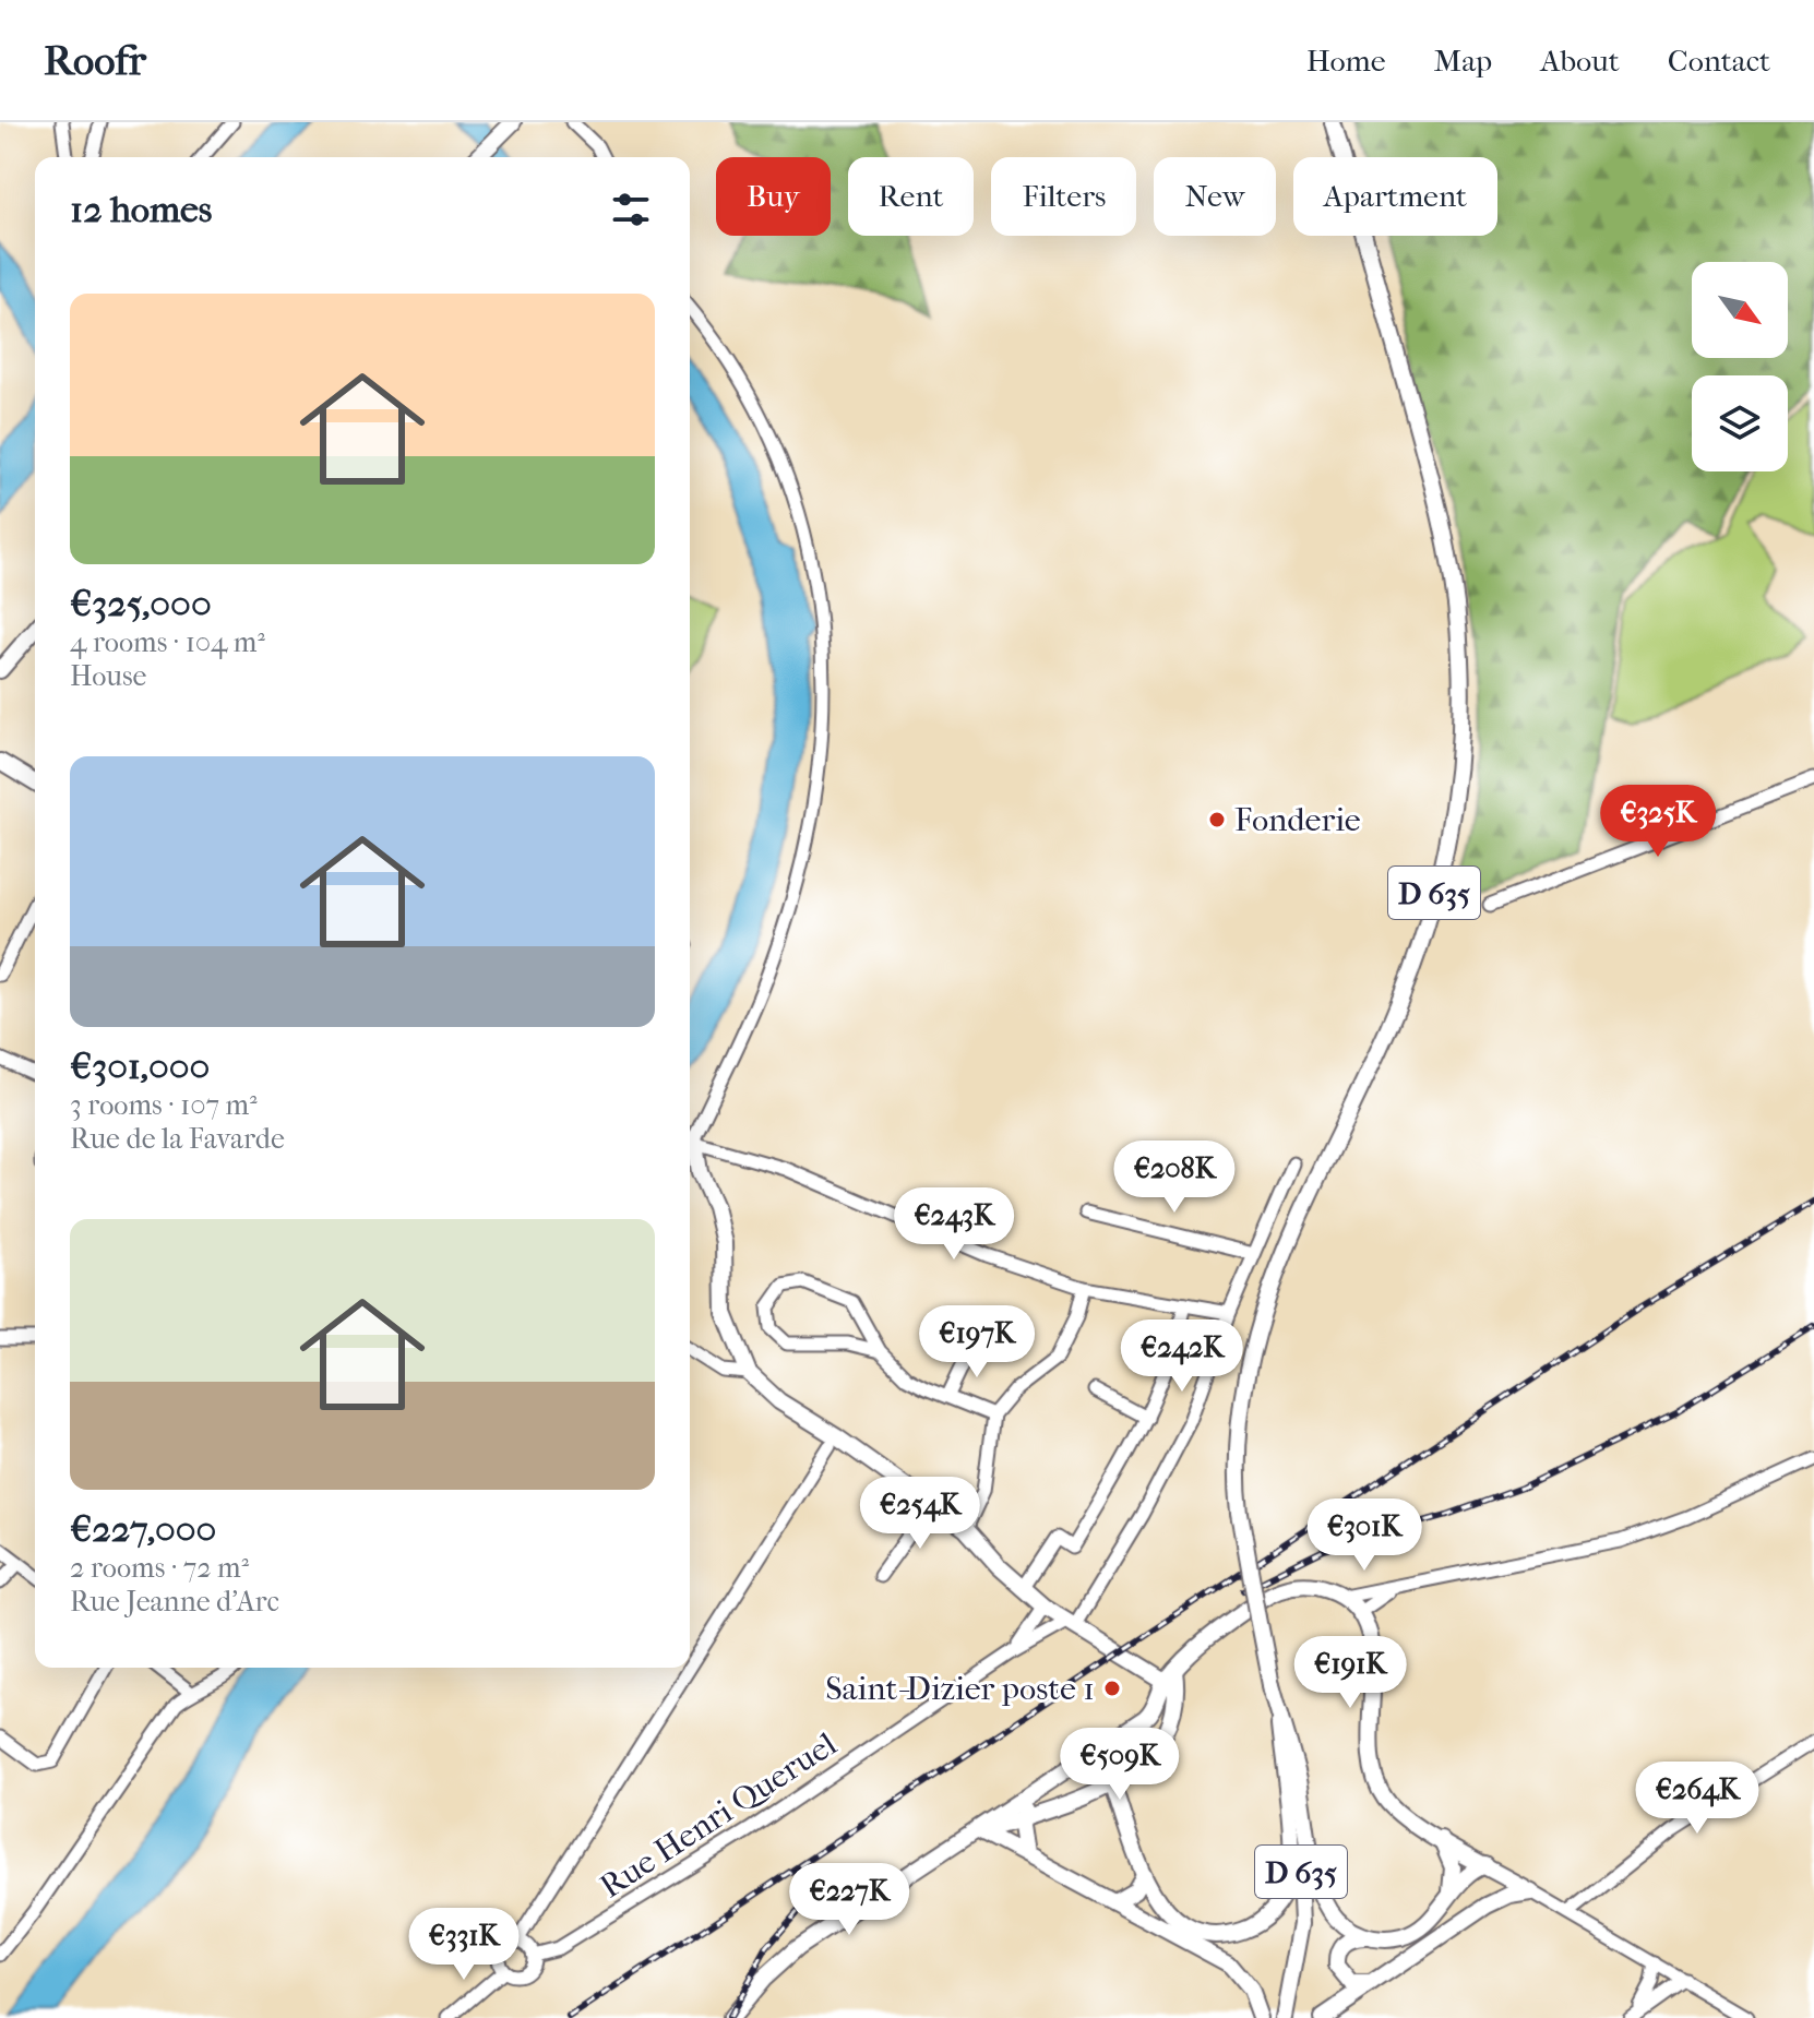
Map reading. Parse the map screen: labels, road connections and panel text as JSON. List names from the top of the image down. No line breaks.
{"streets":{"main road":["D 635"],"street":["Rue Henri Queruel"]},"places":["Fonderie","Saint-Dizier poste 1"],"north":"bottom right","page":{"header":"Roofr","nav":["Home","Map","About","Contact"],"chip":["Buy","Rent","Filters","New","Apartment"],"heading":"12 homes","list":[{"name":"€325,000","note":"4 rooms · 104 m² · House"},{"name":"€301,000","note":"3 rooms · 107 m² · Rue de la Favarde"},{"name":"€227,000","note":"2 rooms · 72 m² · Rue Jeanne d'Arc"}],"price":["€325K","€208K","€243K","€197K","€242K","€254K","€301K","€191K","€509K","€264K","€227K","€331K"]}}
